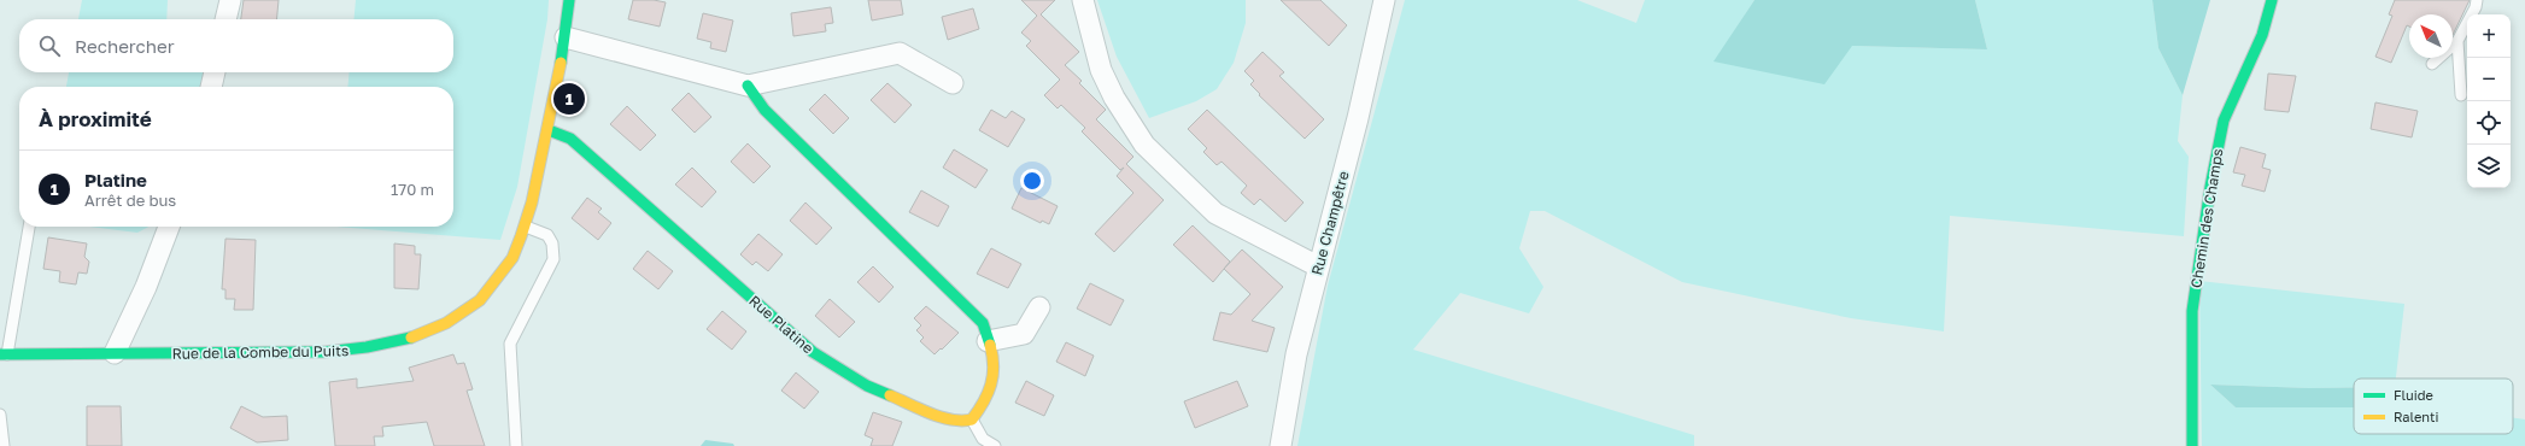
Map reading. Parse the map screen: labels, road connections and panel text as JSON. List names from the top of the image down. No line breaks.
{"streets":{"street":["Chemin des Champs","Rue Champêtre","Rue Platine","Rue de la Combe du Puits"]},"crossings":[["Rue Platine","Rue de la Combe du Puits"]],"legend":["Fluide","Ralenti"],"north":"top left","page":{"map_buttons":["+","−"],"search":"Rechercher","pins":"1","heading":"À proximité","list":[{"mark":"1","name":"Platine","note":"Arrêt de bus","value":"170 m"}]}}
